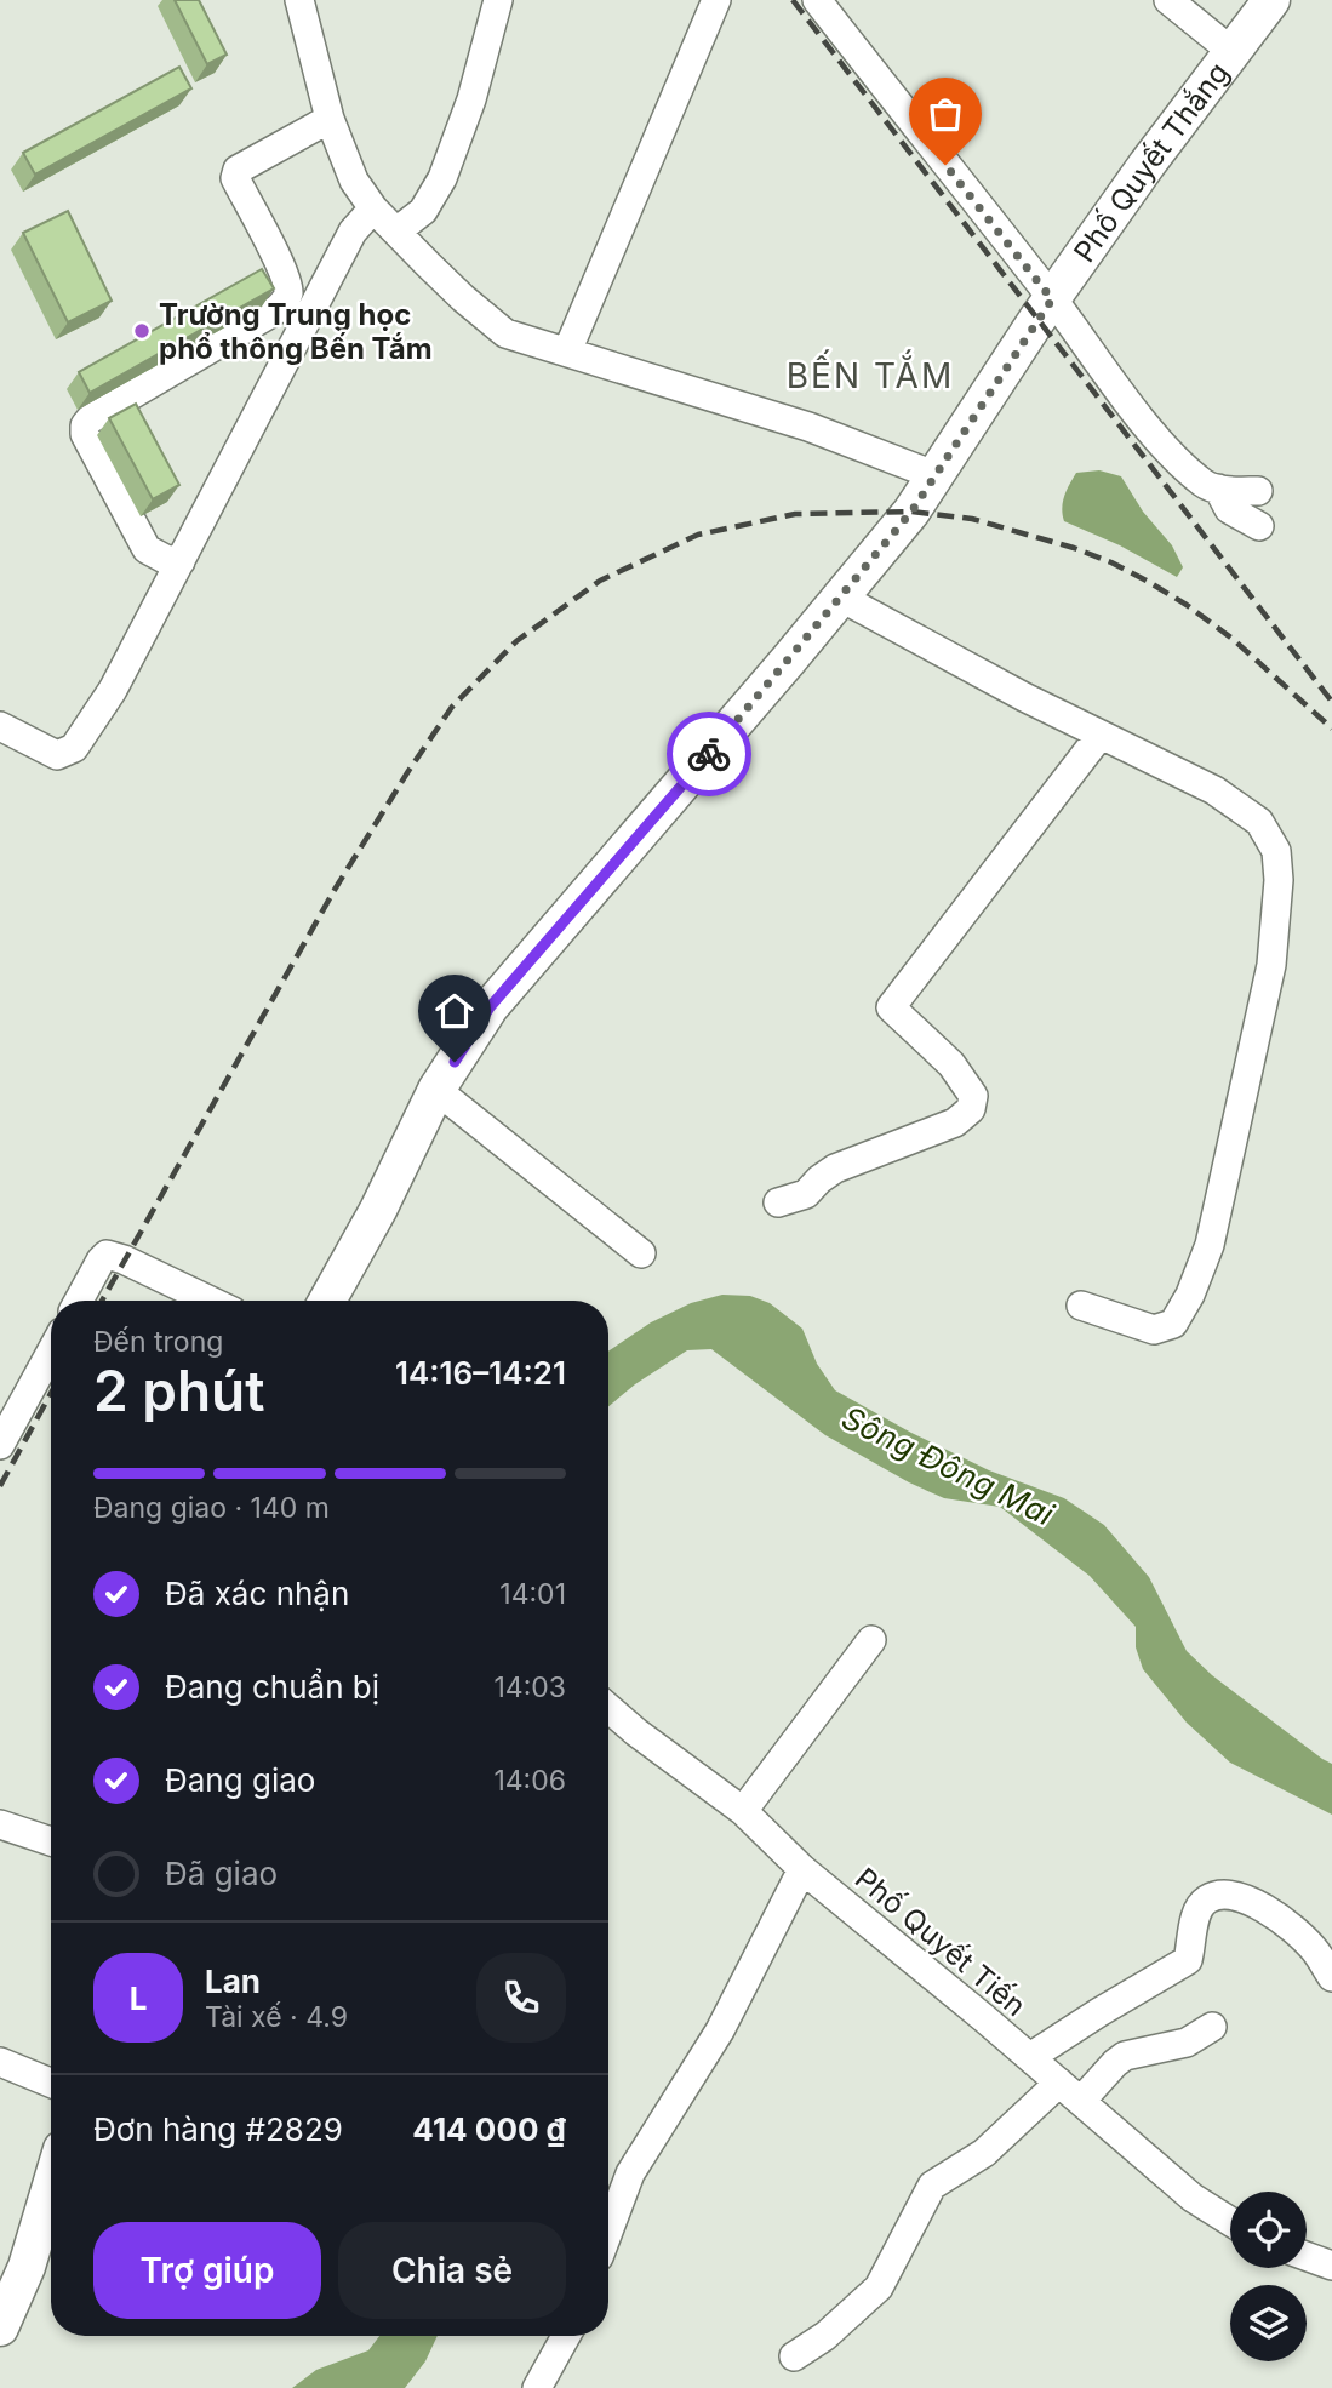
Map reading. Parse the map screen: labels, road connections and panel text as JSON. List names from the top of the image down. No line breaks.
{"streets":{"main road":["Phố Quyết Thắng"],"street":["Phố Quyết Tiến"]},"districts":["BẾN TẮM"],"water":["Sông Đông Mai"],"places":["Trường Trung học phổ thông Bến Tắm"],"page":{"heading":["2 phút","Đến trong","14:16–14:21"],"panel":["Lan","Tài xế · 4.9","Đơn hàng #2829","414 000 ₫"],"bar":"Đang giao · 140 m","list":[["Đã xác nhận","14:01"],["Đang chuẩn bị","14:03"],["Đang giao","14:06"],"Đã giao"],"round":"L","buttons":["Trợ giúp","Chia sẻ"]}}
